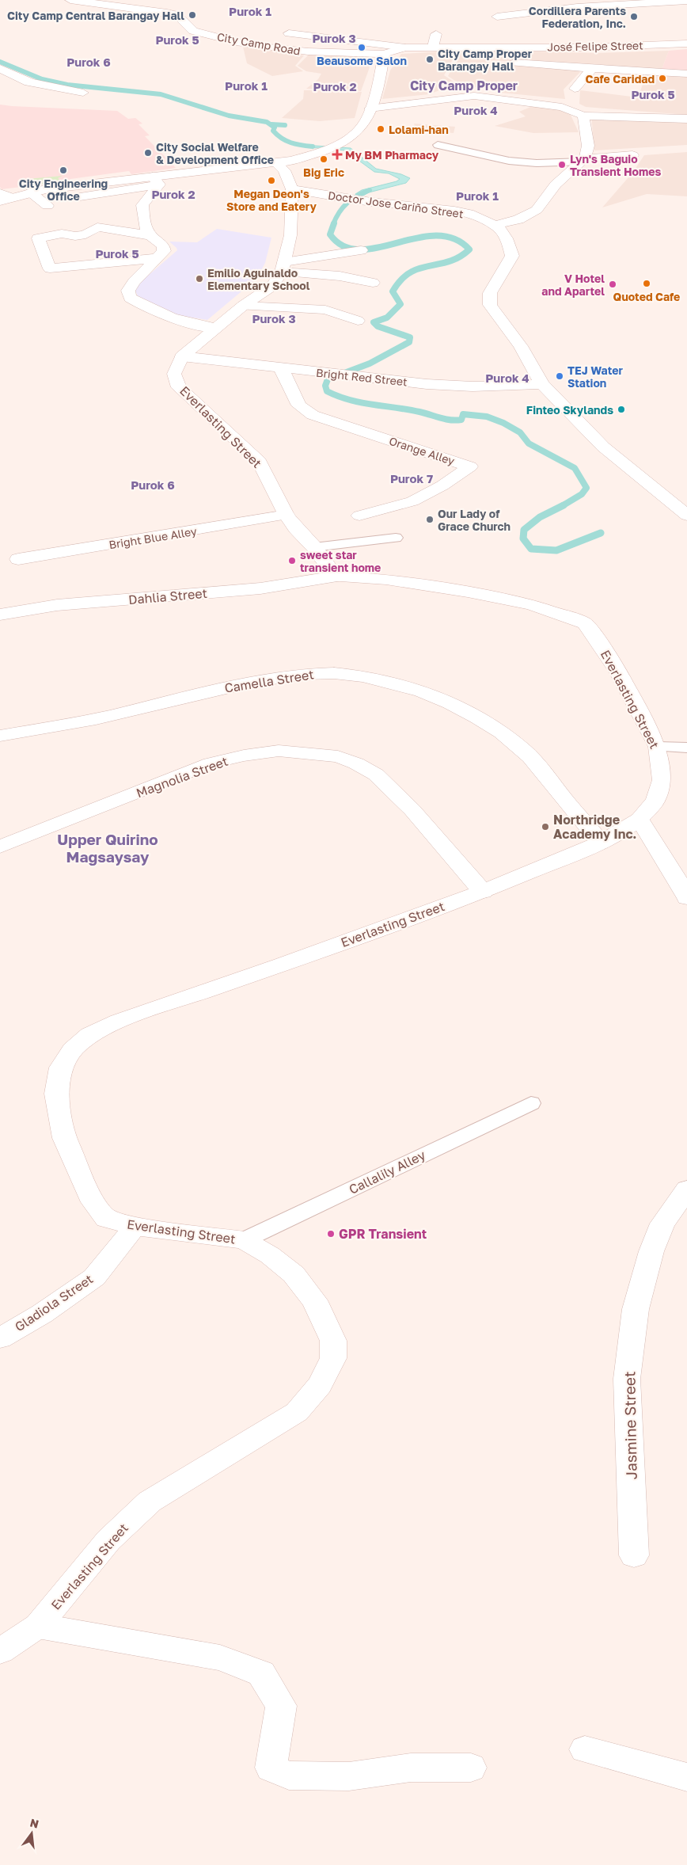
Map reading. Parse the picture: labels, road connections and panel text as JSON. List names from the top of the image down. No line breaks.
{"streets":{"street":["City Camp Road","José Felipe Street","Doctor Jose Cariño Street","Bright Red Street","Everlasting Street","Orange Alley","Bright Blue Alley","Dahlia Street","Camella Street","Magnolia Street","Gladiola Street","Jasmine Street"],"lane":["Callalily Alley"]},"crossings":[["City Camp Road","José Felipe Street"],["Doctor Jose Cariño Street","Everlasting Street"],["Bright Red Street","Everlasting Street"],["Bright Red Street","Orange Alley"],["Everlasting Street","Bright Blue Alley"],["Everlasting Street","Dahlia Street"],["Everlasting Street","Camella Street"],["Everlasting Street","Magnolia Street"],["Everlasting Street","Callalily Alley"],["Everlasting Street","Gladiola Street"]],"districts":["Purok 1","Purok 3","Purok 5","Purok 6","Purok 1","City Camp Proper","Purok 2","Purok 5","Purok 4","Purok 2","Purok 1","Purok 5","Purok 3","Purok 4","Purok 7","Purok 6","Upper Quirino Magsaysay"],"places":{"other":["City Camp Central Barangay Hall","Cordillera Parents Federation, Inc.","Beausome Salon","City Camp Proper Barangay Hall","Cafe Caridad","Lolami-han","City Social Welfare & Development Office","Big Eric","Lyn's Baguio Transient Homes","City Engineering Office","Megan Deon's Store and Eatery","Emilio Aguinaldo Elementary School","Quoted Cafe","V Hotel and Apartel","TEJ Water Station","Finteo Skylands","Our Lady of Grace Church","sweet star transient home","Northridge Academy Inc.","GPR Transient"],"health":["My BM Pharmacy"]},"north":"top"}
